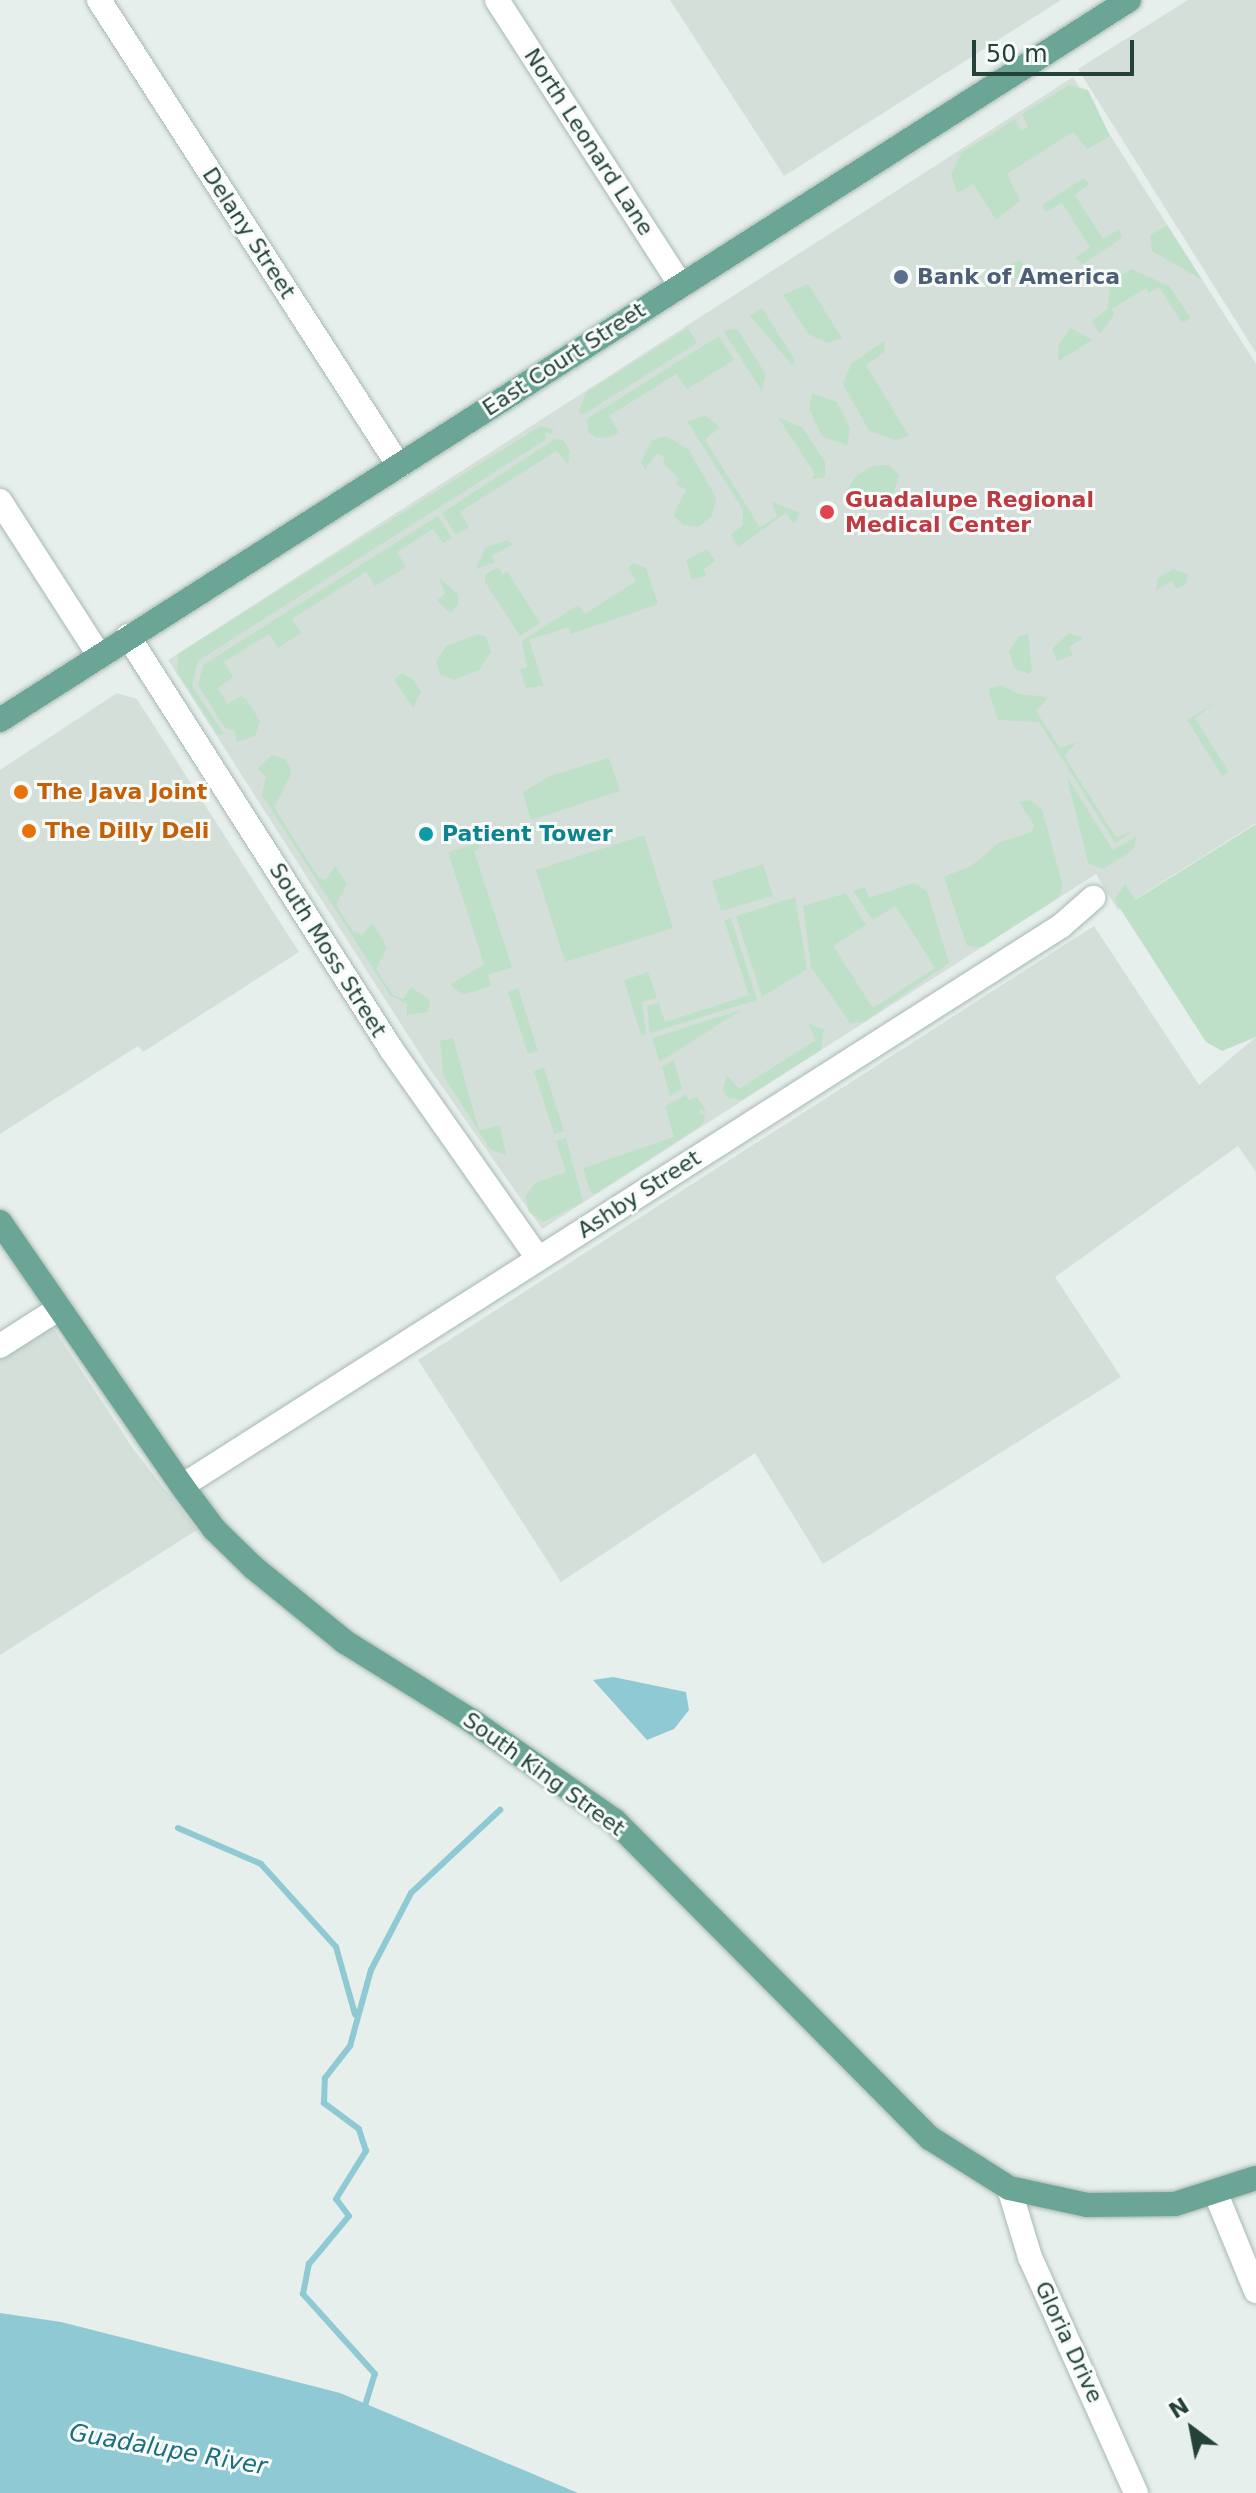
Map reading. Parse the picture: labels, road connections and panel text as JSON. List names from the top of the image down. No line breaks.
{"streets":{"main road":["East Court Street","South King Street"],"street":["North Leonard Lane","Delany Street","South Moss Street","Ashby Street","Gloria Drive"]},"crossings":[["North Leonard Lane","East Court Street"],["Delany Street","East Court Street"],["East Court Street","South Moss Street"],["South Moss Street","Ashby Street"],["Ashby Street","South King Street"],["South King Street","Gloria Drive"]],"water":["Guadalupe River"],"places":["Bank of America","Guadalupe Regional Medical Center","The Java Joint","The Dilly Deli","Patient Tower"],"scale_bar":"50 m","north":"top left"}
